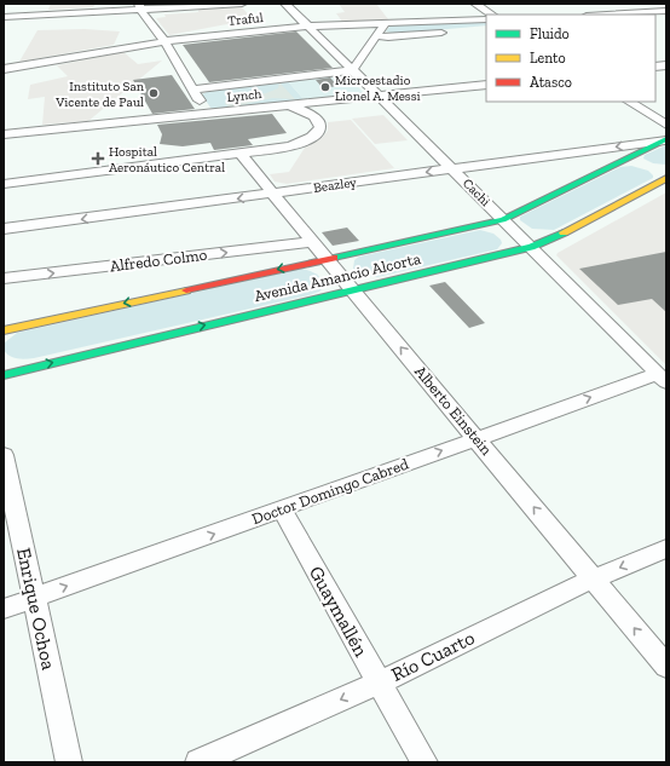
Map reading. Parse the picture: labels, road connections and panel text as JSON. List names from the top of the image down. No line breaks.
{"streets":{"main road":["Avenida Amancio Alcorta"],"street":["Traful","Lynch","Beazley","Cachi","Alfredo Colmo","Alberto Einstein","Doctor Domingo Cabred","Enrique Ochoa","Guaymallén","Río Cuarto"]},"crossings":[["Traful","Cachi"],["Lynch","Cachi"],["Beazley","Cachi"],["Beazley","Avenida Amancio Alcorta"],["Beazley","Alberto Einstein"],["Cachi","Avenida Amancio Alcorta"],["Cachi","Doctor Domingo Cabred"],["Alfredo Colmo","Alberto Einstein"],["Avenida Amancio Alcorta","Alberto Einstein"],["Alberto Einstein","Doctor Domingo Cabred"],["Alberto Einstein","Río Cuarto"],["Doctor Domingo Cabred","Enrique Ochoa"],["Doctor Domingo Cabred","Guaymallén"],["Guaymallén","Río Cuarto"]],"one_way":["Alberto Einstein","Doctor Domingo Cabred","Río Cuarto"],"places":{"other":["Microestadio Lionel A. Messi","Instituto San Vicente de Paul"],"health":["Hospital Aeronáutico Central"]},"legend":["Fluido","Lento","Atasco"]}
